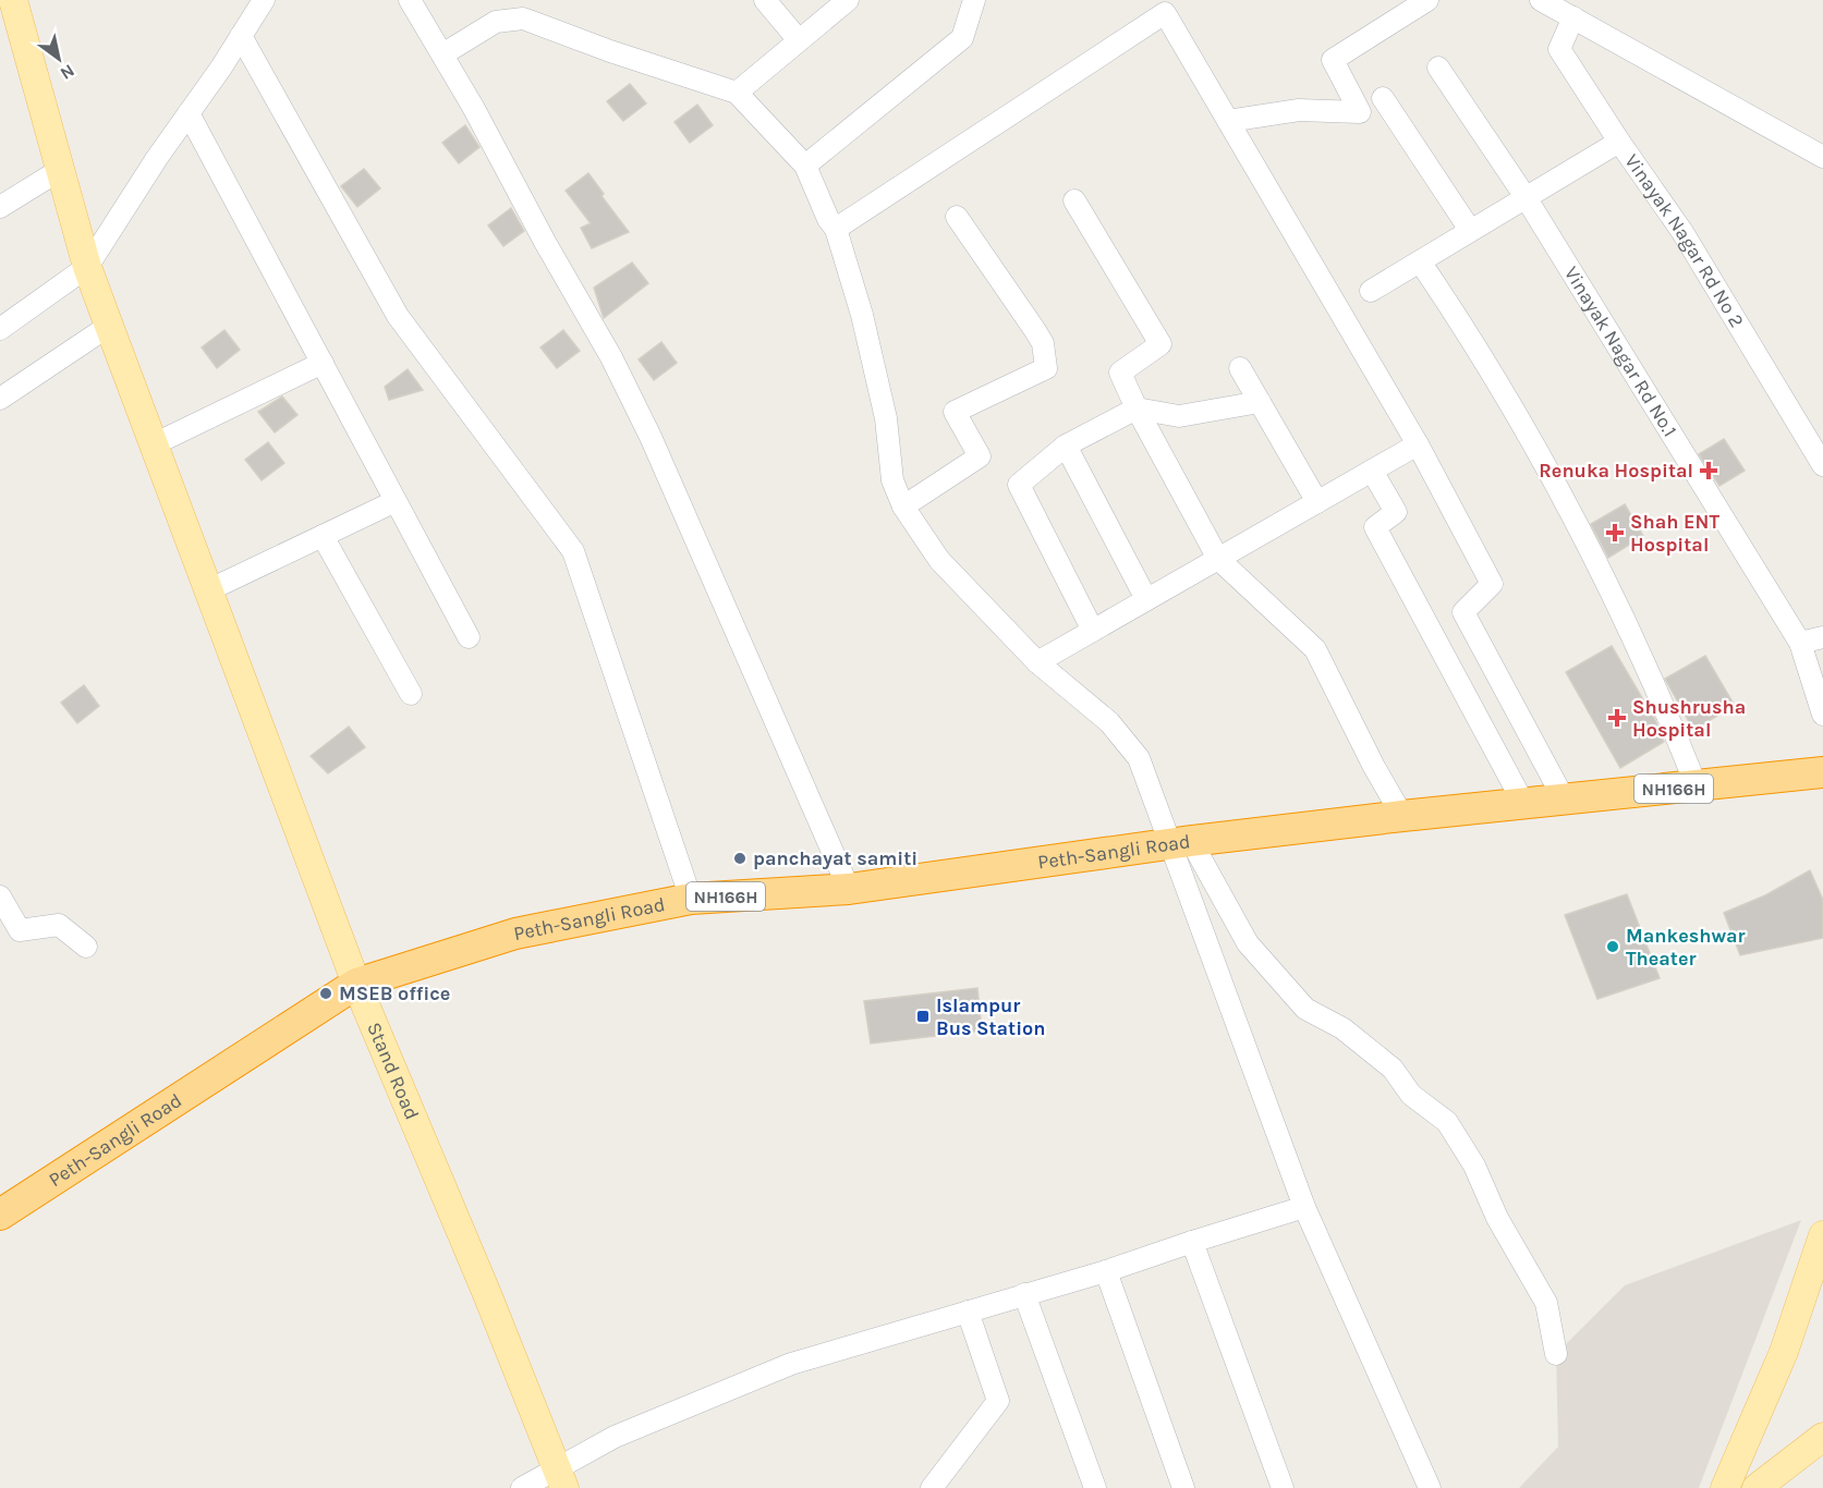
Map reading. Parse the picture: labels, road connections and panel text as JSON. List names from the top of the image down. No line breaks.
{"streets":{"highway":["NH166H","Peth-Sangli Road"],"main road":["Stand Road"],"street":["Vinayak Nagar Rd No 2","Vinayak Nagar Rd No.1"]},"crossings":[["NH166H","Peth-Sangli Road"],["Peth-Sangli Road","Stand Road"]],"places":{"health":["Renuka Hospital","Shah ENT Hospital","Shushrusha Hospital"],"other":["panchayat samiti","Mankeshwar Theater","MSEB office"],"transit":["Islampur Bus Station"]},"north":"bottom right"}
